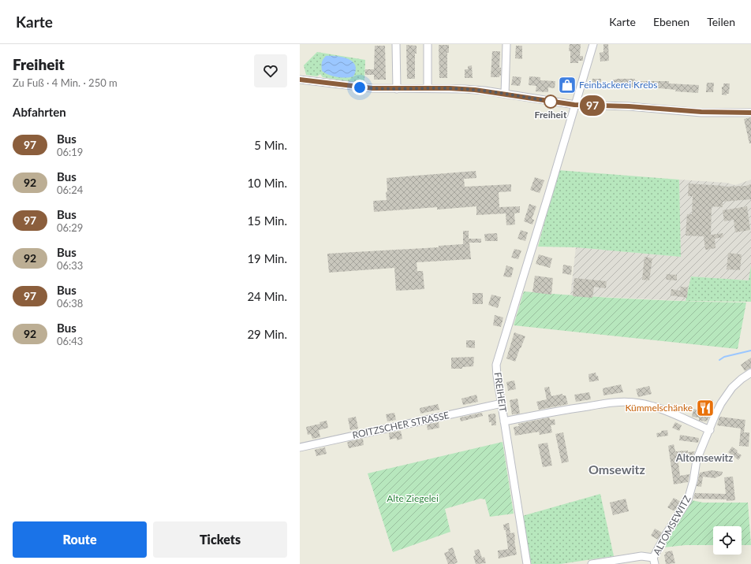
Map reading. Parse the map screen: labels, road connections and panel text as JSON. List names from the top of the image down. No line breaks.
{"streets":{"street":["FREIHEIT","ROITZSCHER STRASSE","ALTOMSEWITZ"]},"crossings":[["FREIHEIT","ROITZSCHER STRASSE"]],"districts":["Altomsewitz","Omsewitz"],"parks":["Alte Ziegelei"],"places":{"shop":["Feinbäckerei Krebs"],"other":["Freiheit"],"restaurant":["Kümmelschänke"]},"lines":["bus line 97"],"page":{"header":"Karte","nav":["Karte","Ebenen","Teilen"],"heading":[["Freiheit","Zu Fuß · 4 Min. · 250 m"],"Abfahrten"],"on_map":"97","list":[{"mark":"97","name":"Bus","note":"06:19","value":"5 Min."},{"mark":"92","name":"Bus","note":"06:24","value":"10 Min."},{"mark":"97","name":"Bus","note":"06:29","value":"15 Min."},{"mark":"92","name":"Bus","note":"06:33","value":"19 Min."},{"mark":"97","name":"Bus","note":"06:38","value":"24 Min."},{"mark":"92","name":"Bus","note":"06:43","value":"29 Min."}],"buttons":["Route","Tickets"]}}
